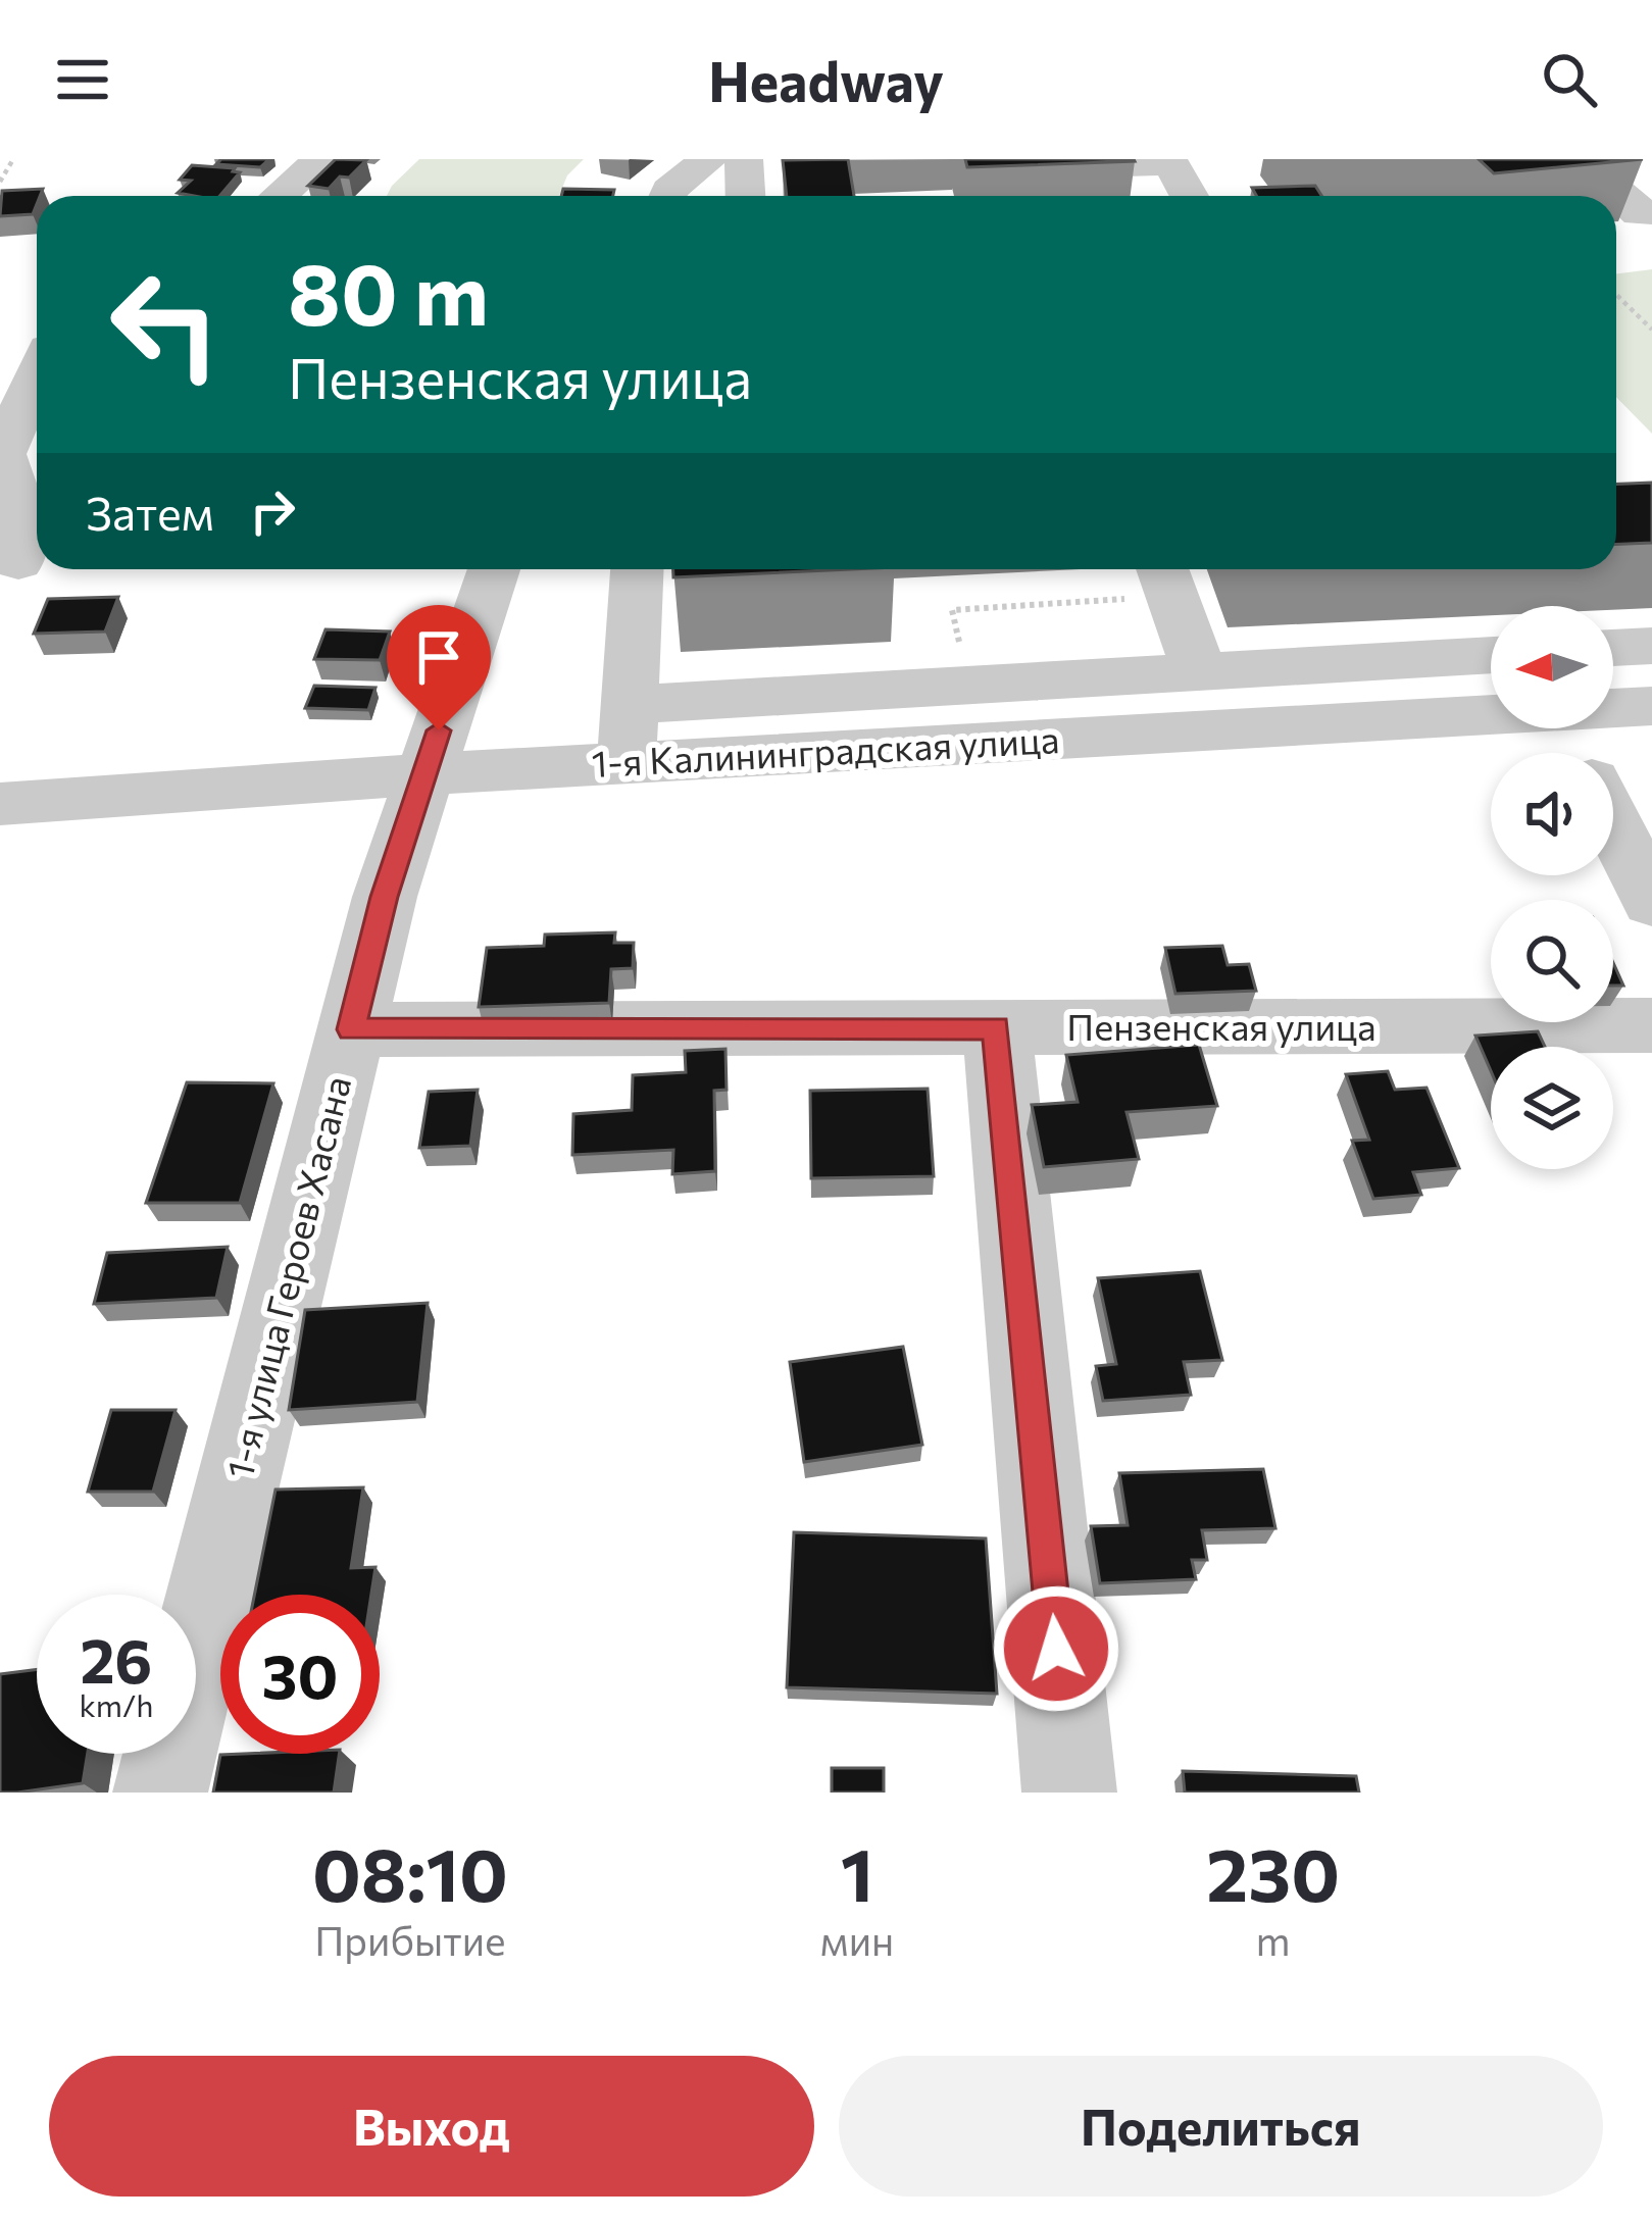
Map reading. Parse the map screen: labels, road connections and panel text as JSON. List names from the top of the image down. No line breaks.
{"streets":{"street":["1-я Калининградская улица","Пензенская улица","1-я улица Героев Хасана"]},"crossings":[["1-я Калининградская улица","1-я улица Героев Хасана"],["Пензенская улица","1-я улица Героев Хасана"]],"north":"left","page":{"header":"Headway","turn":["80 m","Пензенская улица"],"then":"Затем","speed":"26 km/h","limit":"30","eta":["08:10","Прибытие","1","мин","230","m"],"buttons":["Выход","Поделиться"]}}
